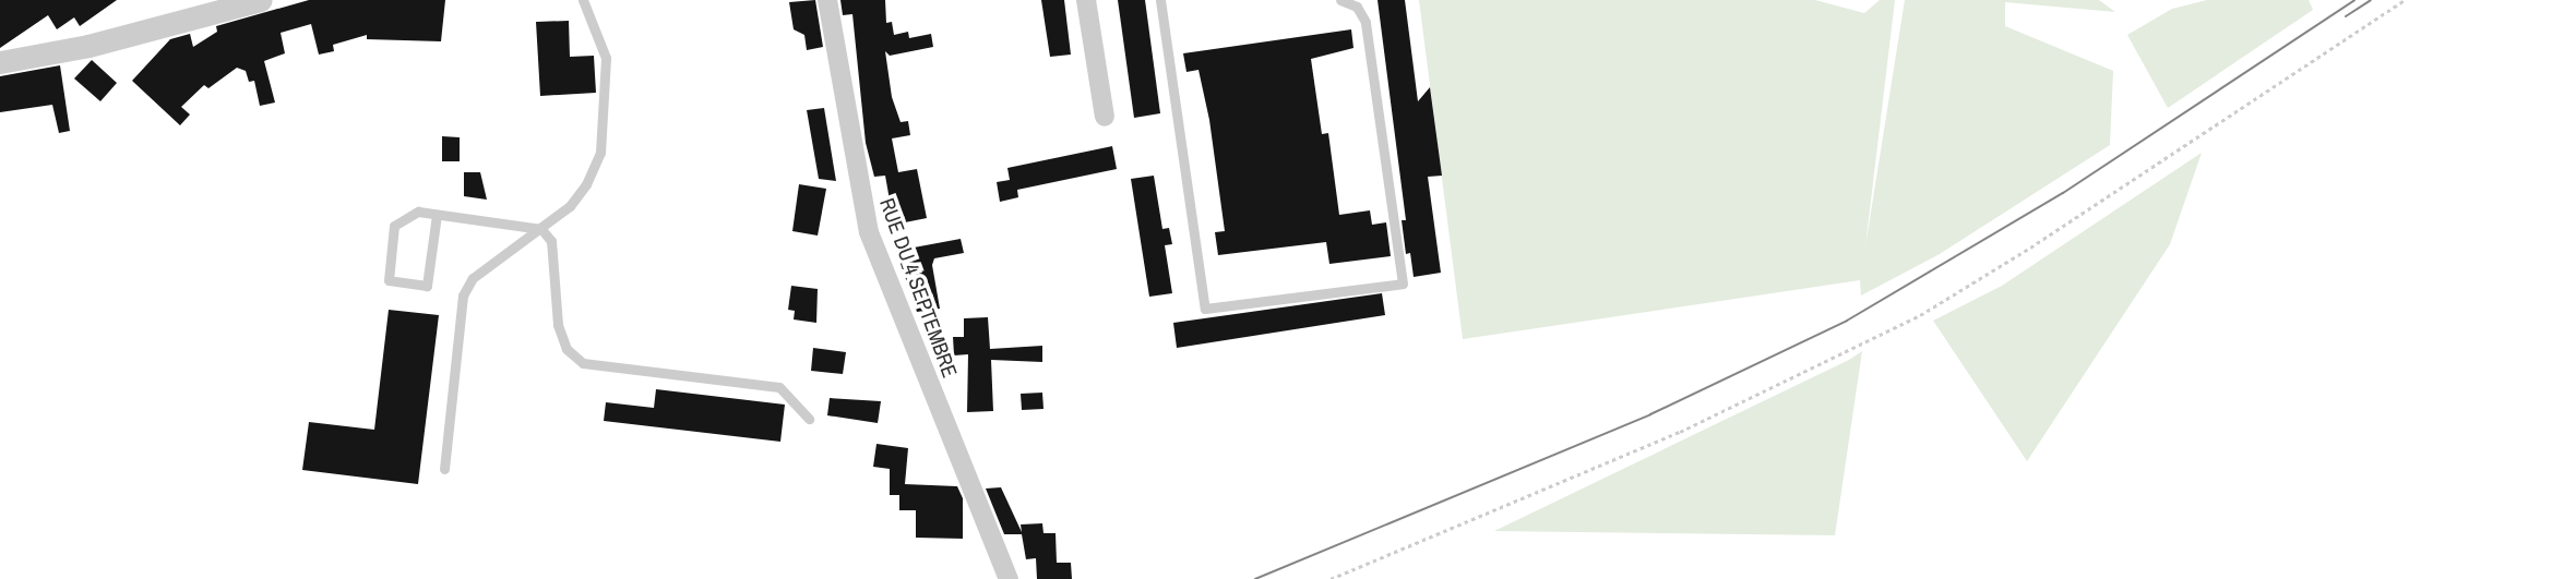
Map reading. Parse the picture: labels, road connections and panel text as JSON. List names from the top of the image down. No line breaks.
{"streets":{"street":["RUE DU 4 SEPTEMBRE"]}}
